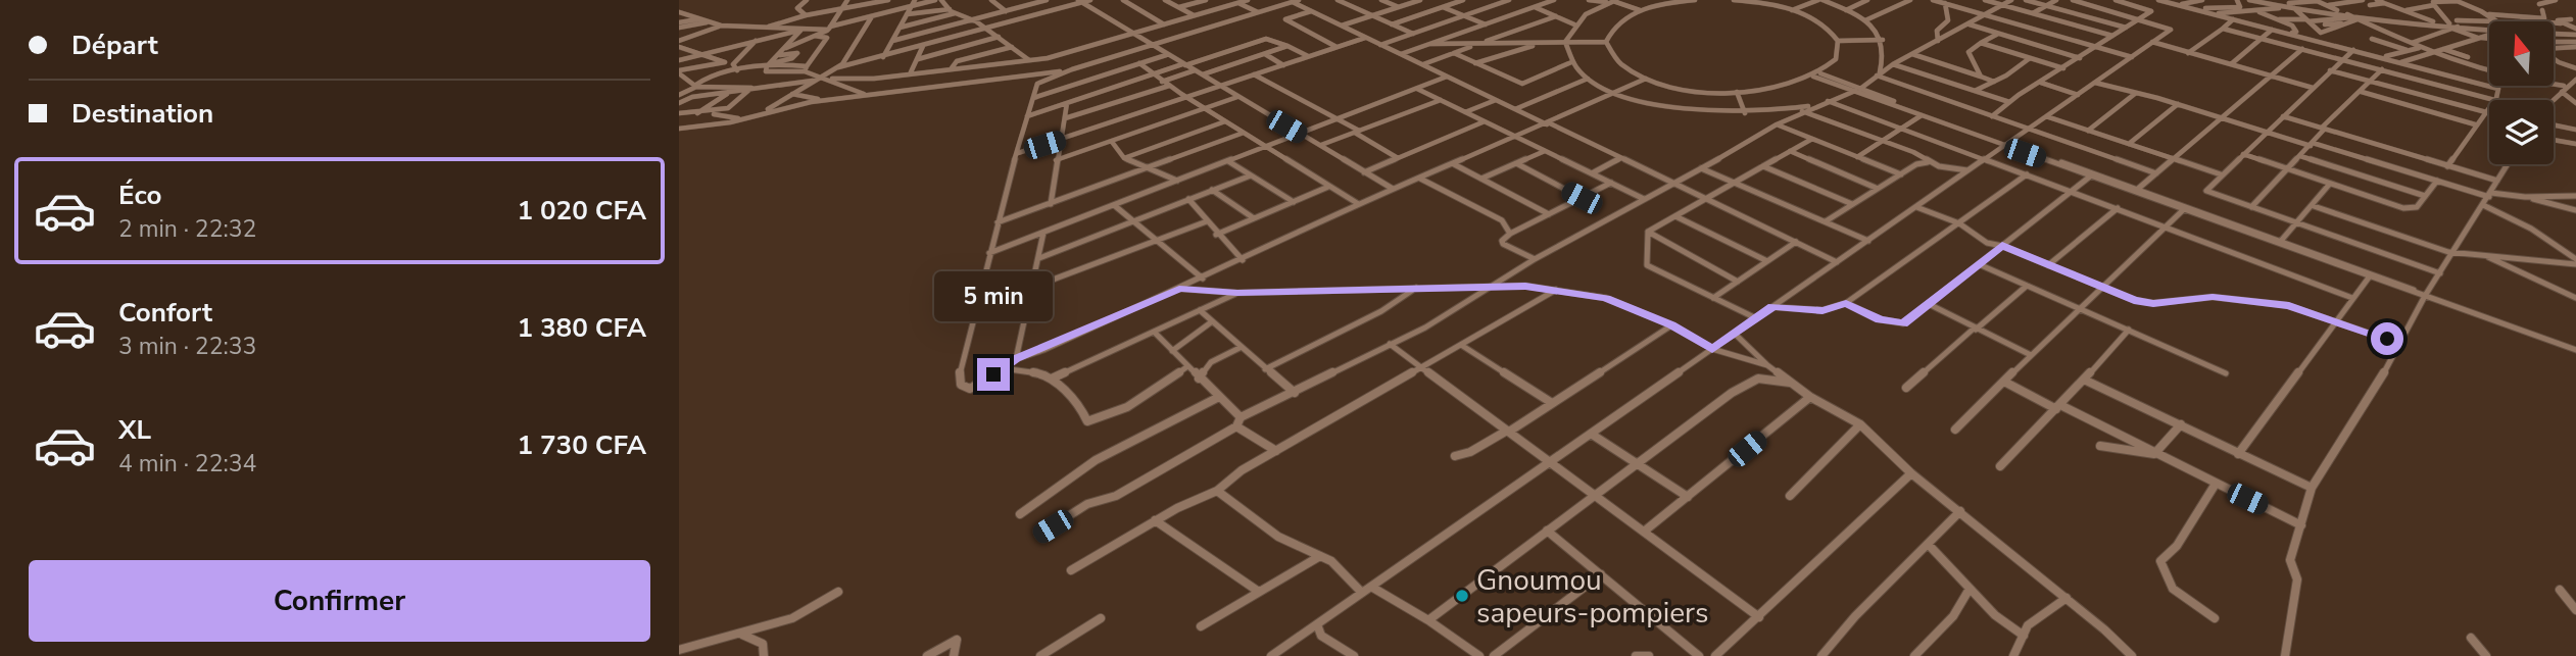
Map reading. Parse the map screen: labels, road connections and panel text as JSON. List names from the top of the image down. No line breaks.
{"places":["Gnoumou sapeurs-pompiers"],"north":"top","page":{"banner":["Départ","Destination"],"list":[{"name":"Éco","note":"2 min · 22:32","value":"1 020 CFA"},{"name":"Confort","note":"3 min · 22:33","value":"1 380 CFA"},{"name":"XL","note":"4 min · 22:34","value":"1 730 CFA"}],"bubble":"5 min","buttons":"Confirmer"}}
